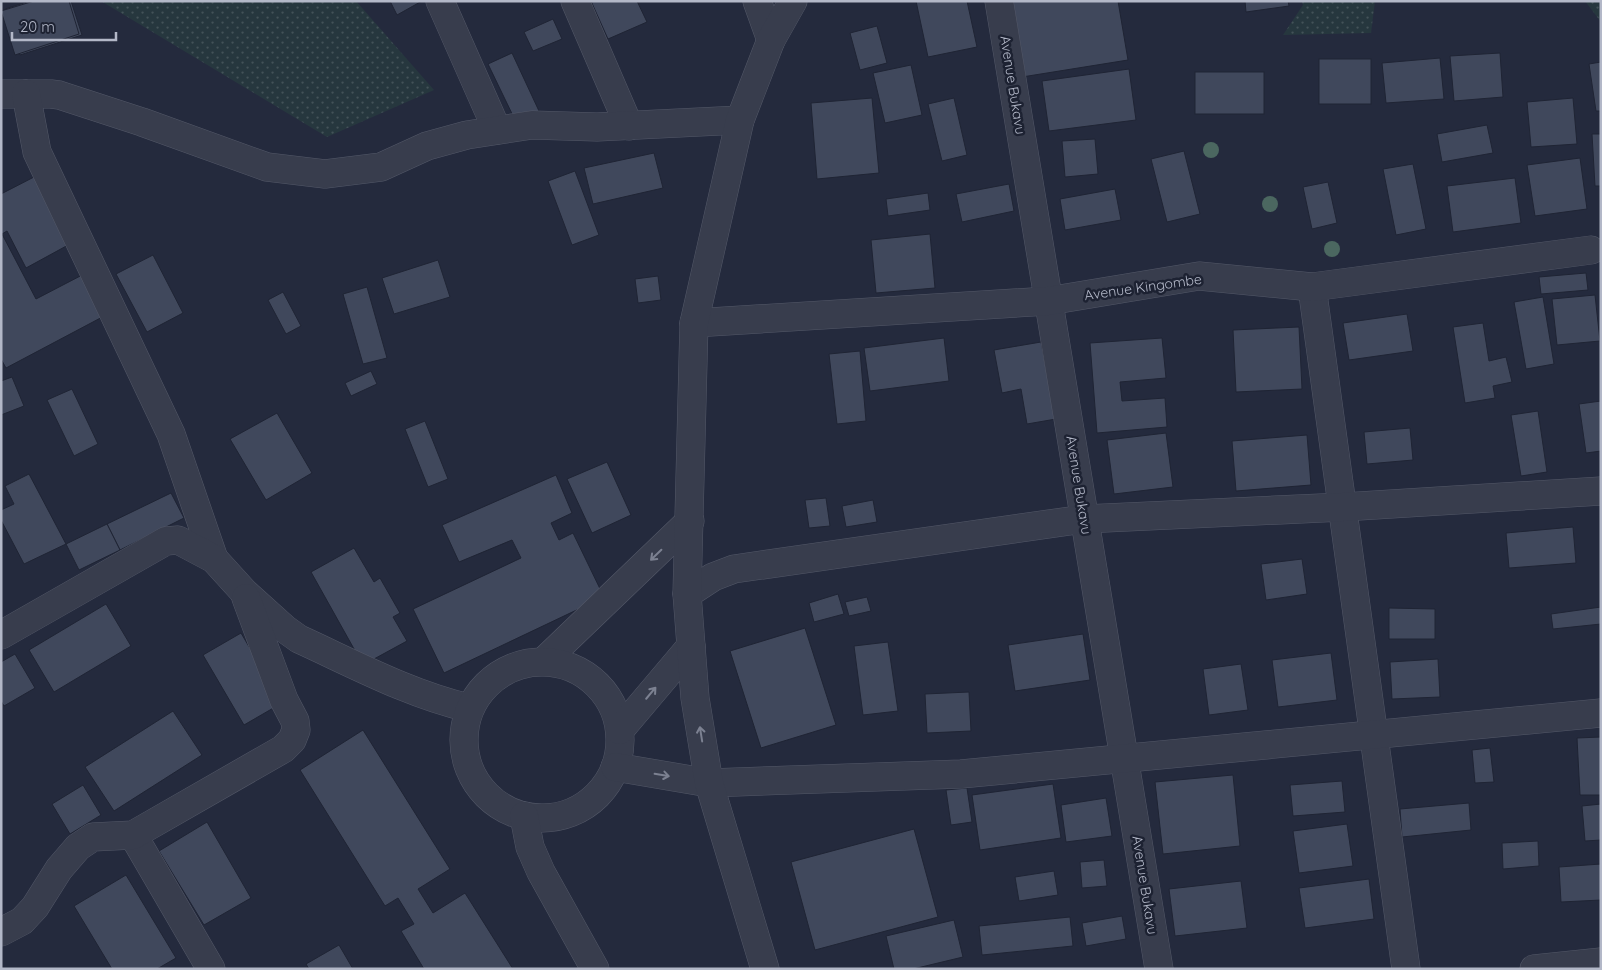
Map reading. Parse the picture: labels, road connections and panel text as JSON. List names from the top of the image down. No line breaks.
{"streets":{"street":["Avenue Bukavu","Avenue Kingombe"]},"crossings":[["Avenue Bukavu","Avenue Kingombe"]],"scale_bar":"20 m"}
